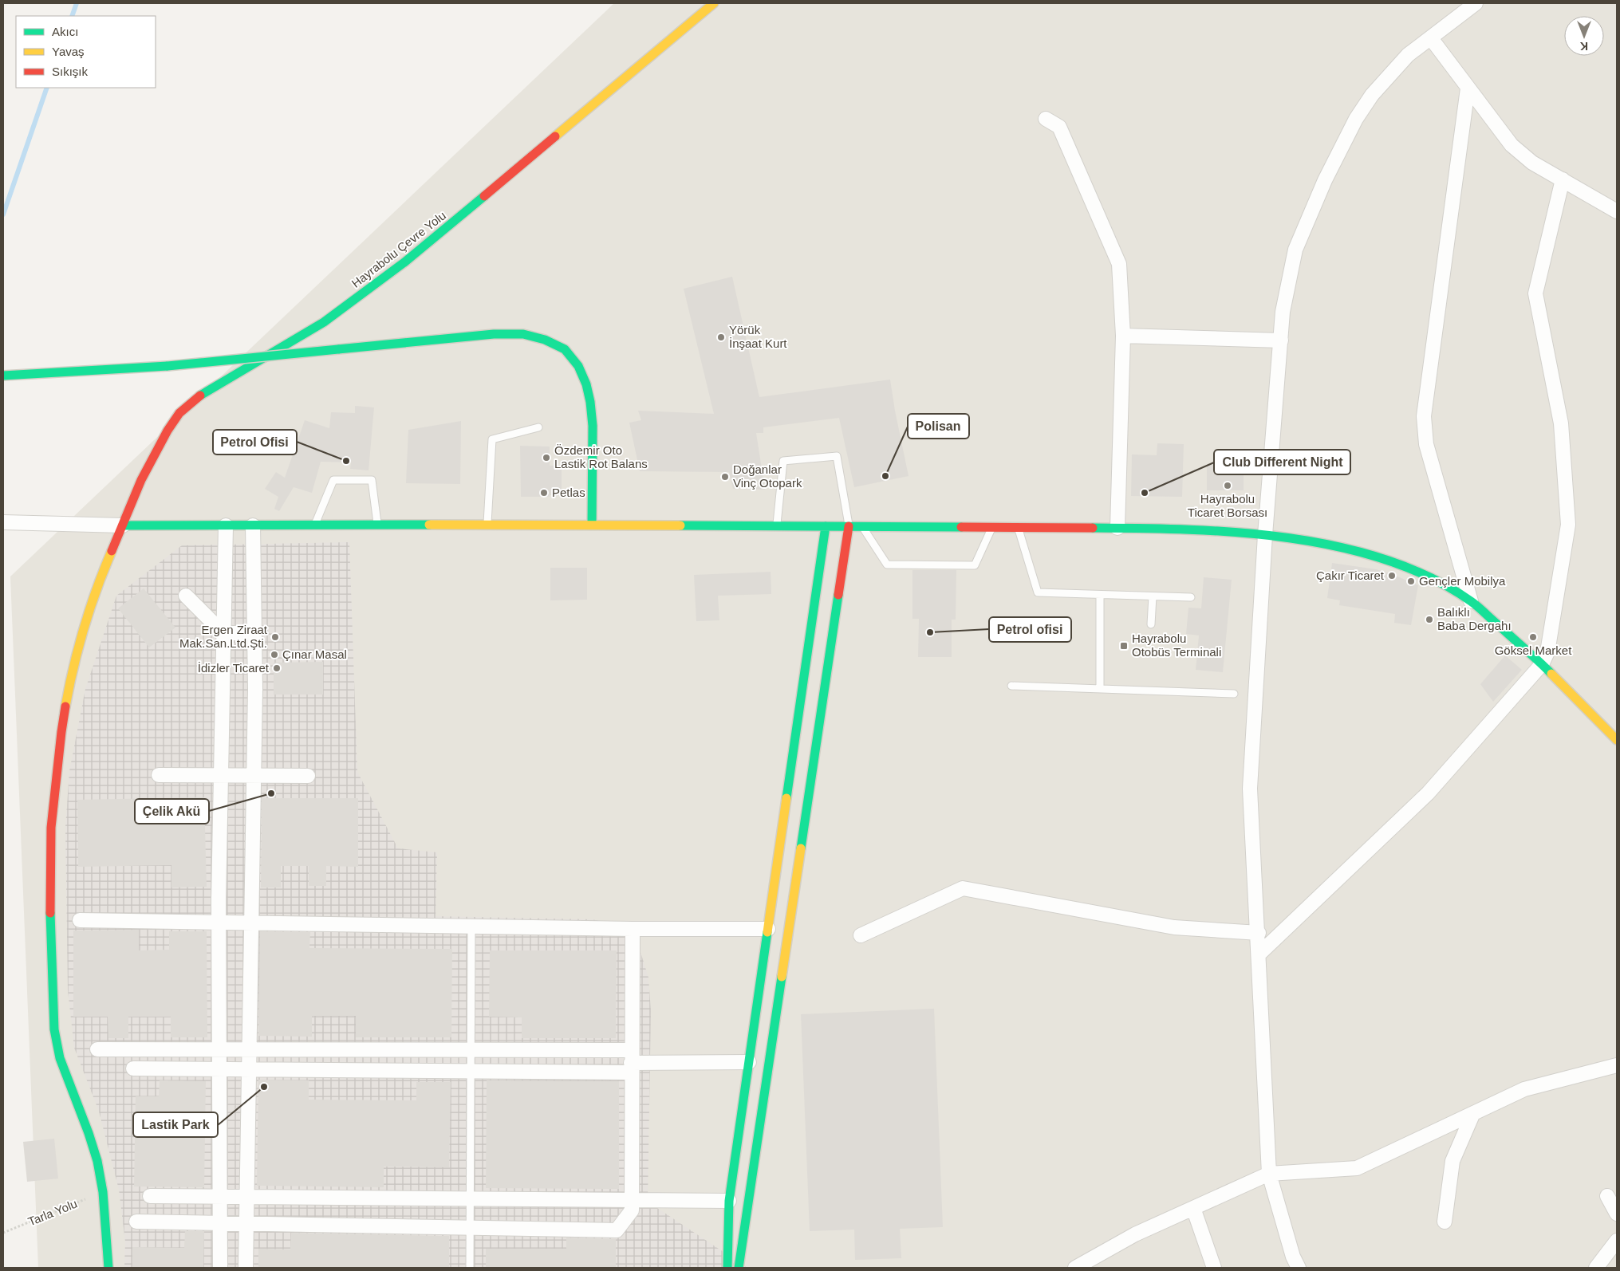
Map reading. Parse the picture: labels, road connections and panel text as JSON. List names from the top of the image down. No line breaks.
{"streets":{"main road":["Hayrabolu Çevre Yolu"],"path":["Tarla Yolu"]},"crossings":[["Hayrabolu Çevre Yolu","Tarla Yolu"]],"places":{"other":["Yörük İnşaat Kurt","Özdemir Oto Lastik Rot Balans","Petrol Ofisi","Polisan","Doğanlar Vinç Otopark","Hayrabolu Ticaret Borsası","Petlas","Club Different Night","Çakır Ticaret","Gençler Mobilya","Balıklı Baba Dergahı","Petrol ofisi","Ergen Ziraat Mak.San.Ltd.Şti.","Göksel Market","Çınar Masal","İdizler Ticaret","Çelik Akü","Lastik Park"],"transit":["Hayrabolu Otobüs Terminali"]},"legend":["Akıcı","Yavaş","Sıkışık"],"north":"bottom"}
